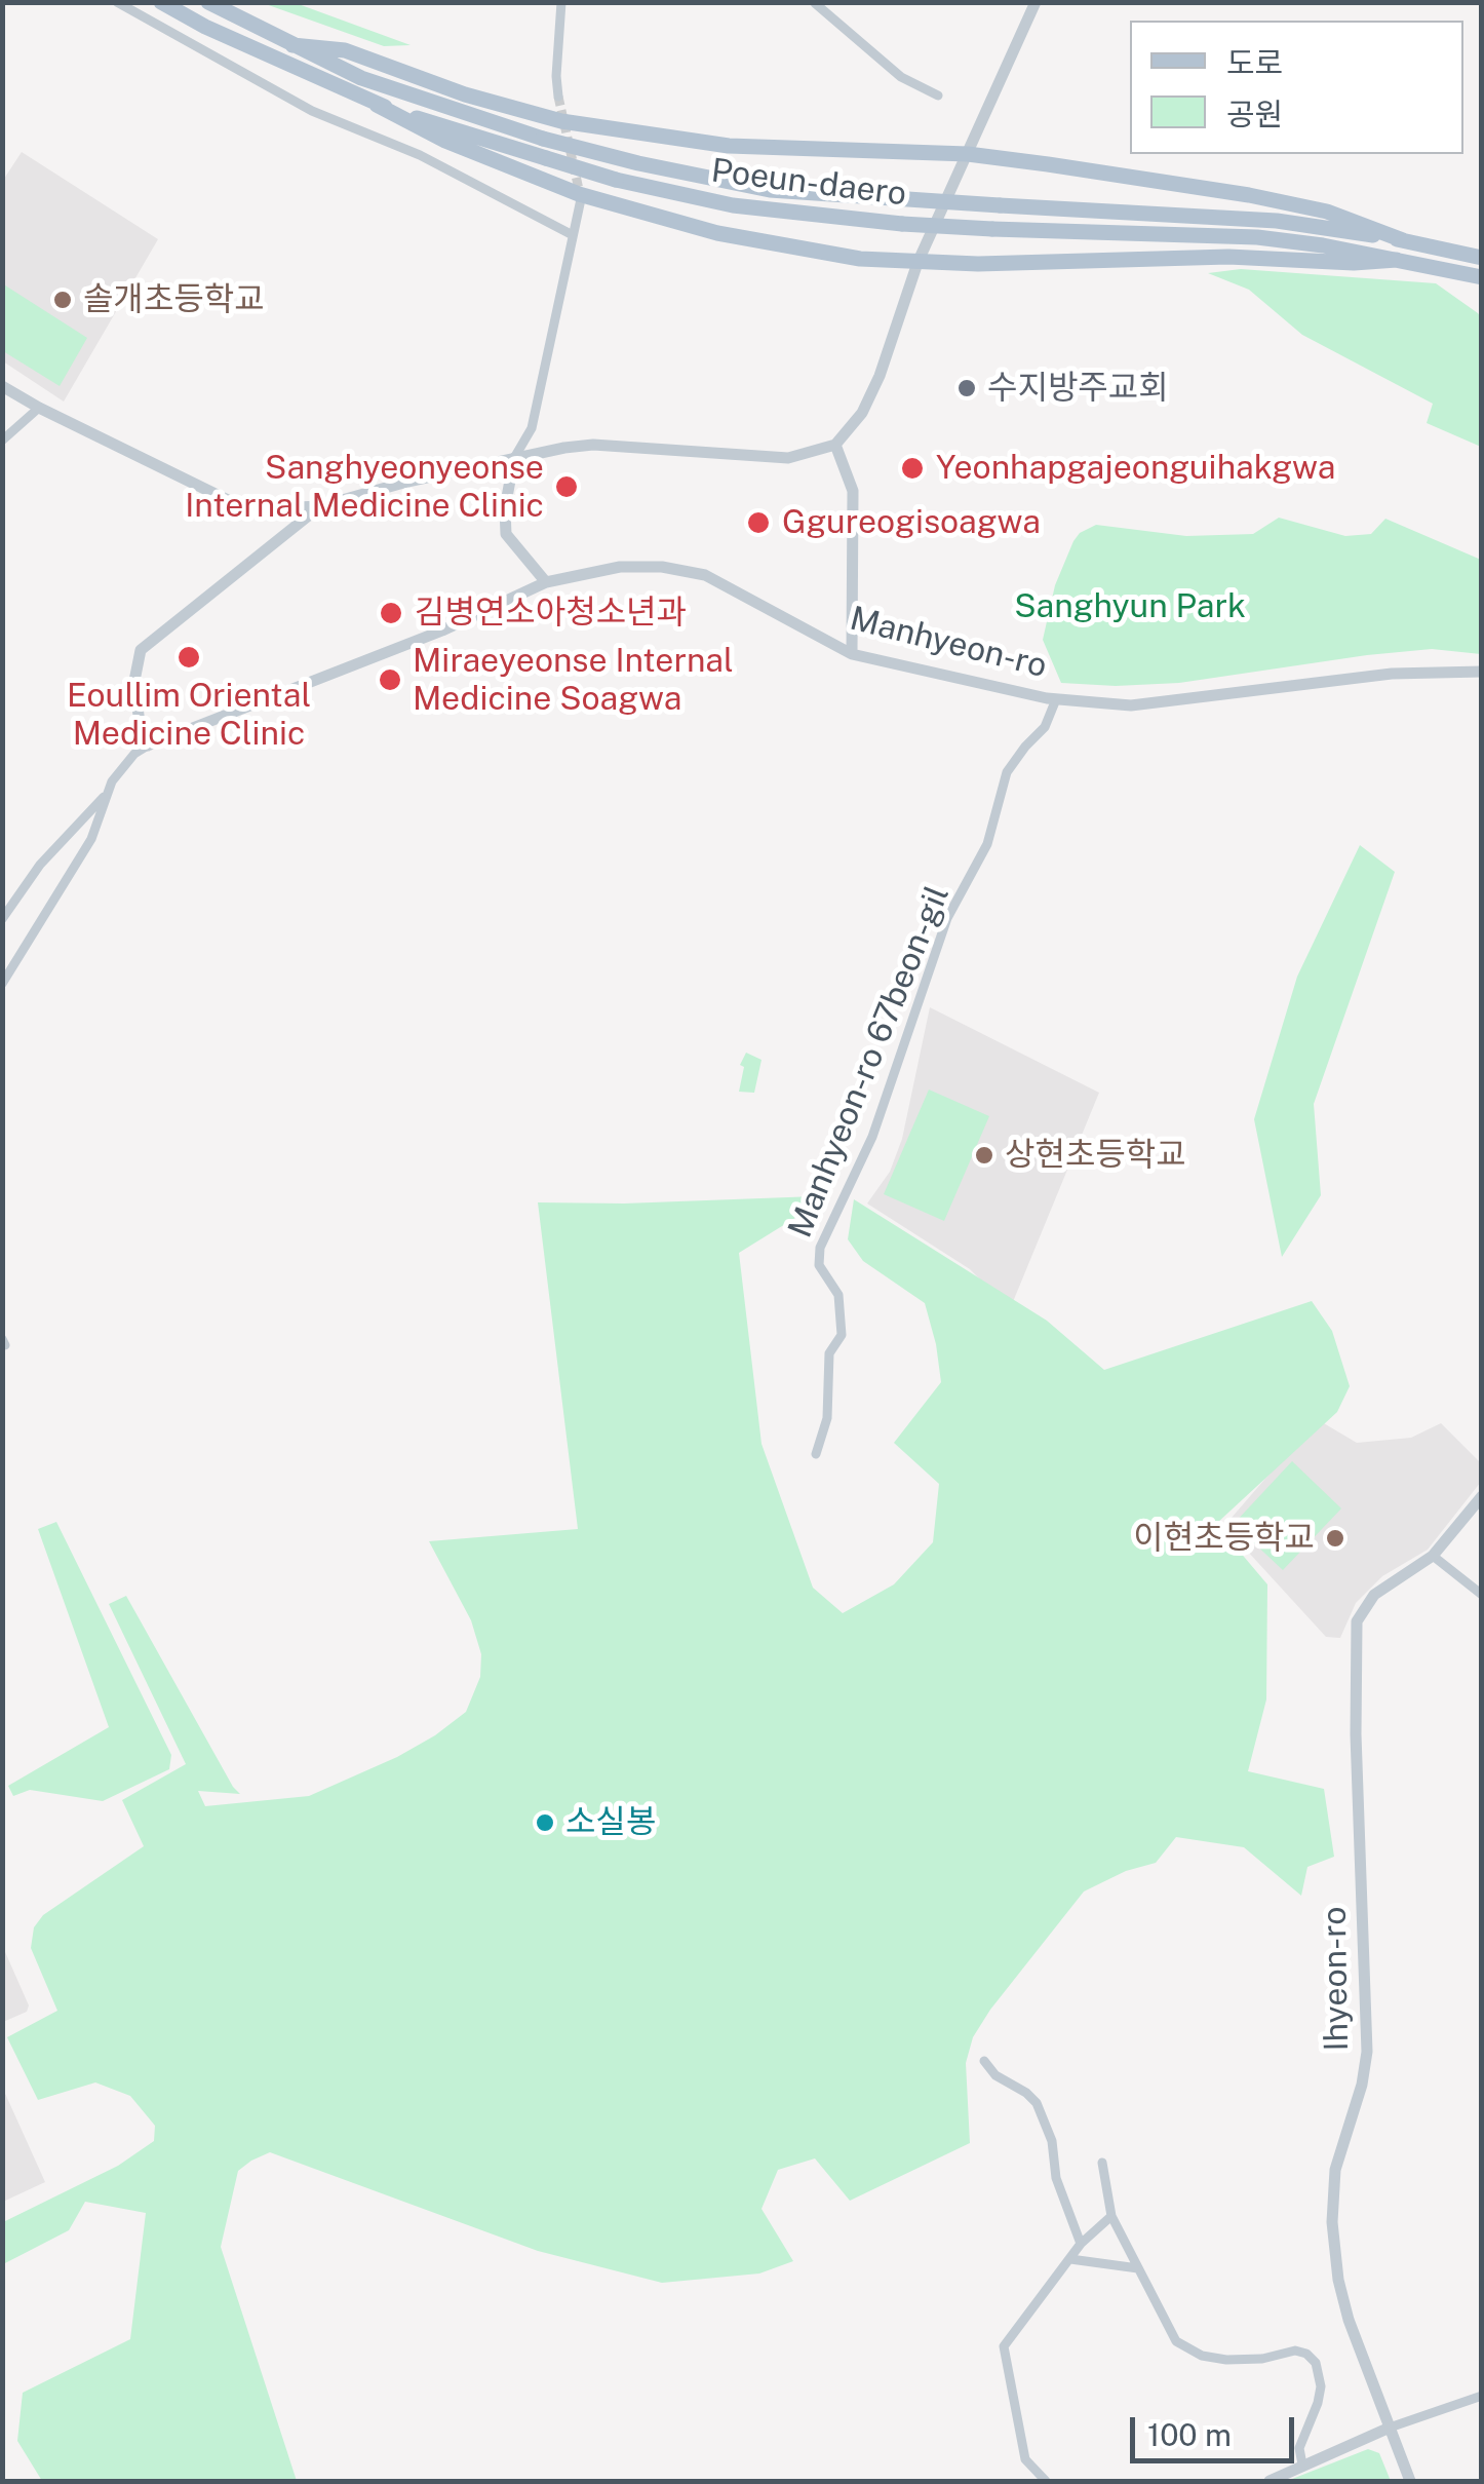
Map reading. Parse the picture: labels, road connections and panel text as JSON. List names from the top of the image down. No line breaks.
{"streets":{"main road":["Poeun-daero"],"street":["Manhyeon-ro","Manhyeon-ro 67beon-gil","Ihyeon-ro"]},"crossings":[["Manhyeon-ro","Manhyeon-ro 67beon-gil"]],"parks":["Sanghyun Park"],"places":["솔개초등학교","수지방주교회","Yeonhapgajeonguihakgwa","Sanghyeonyeonse Internal Medicine Clinic","Ggureogisoagwa","김병연소아청소년과","Eoullim Oriental Medicine Clinic","Miraeyeonse Internal Medicine Soagwa","상현초등학교","이현초등학교","소실봉"],"legend":["도로","공원"],"scale_bar":"100 m"}
